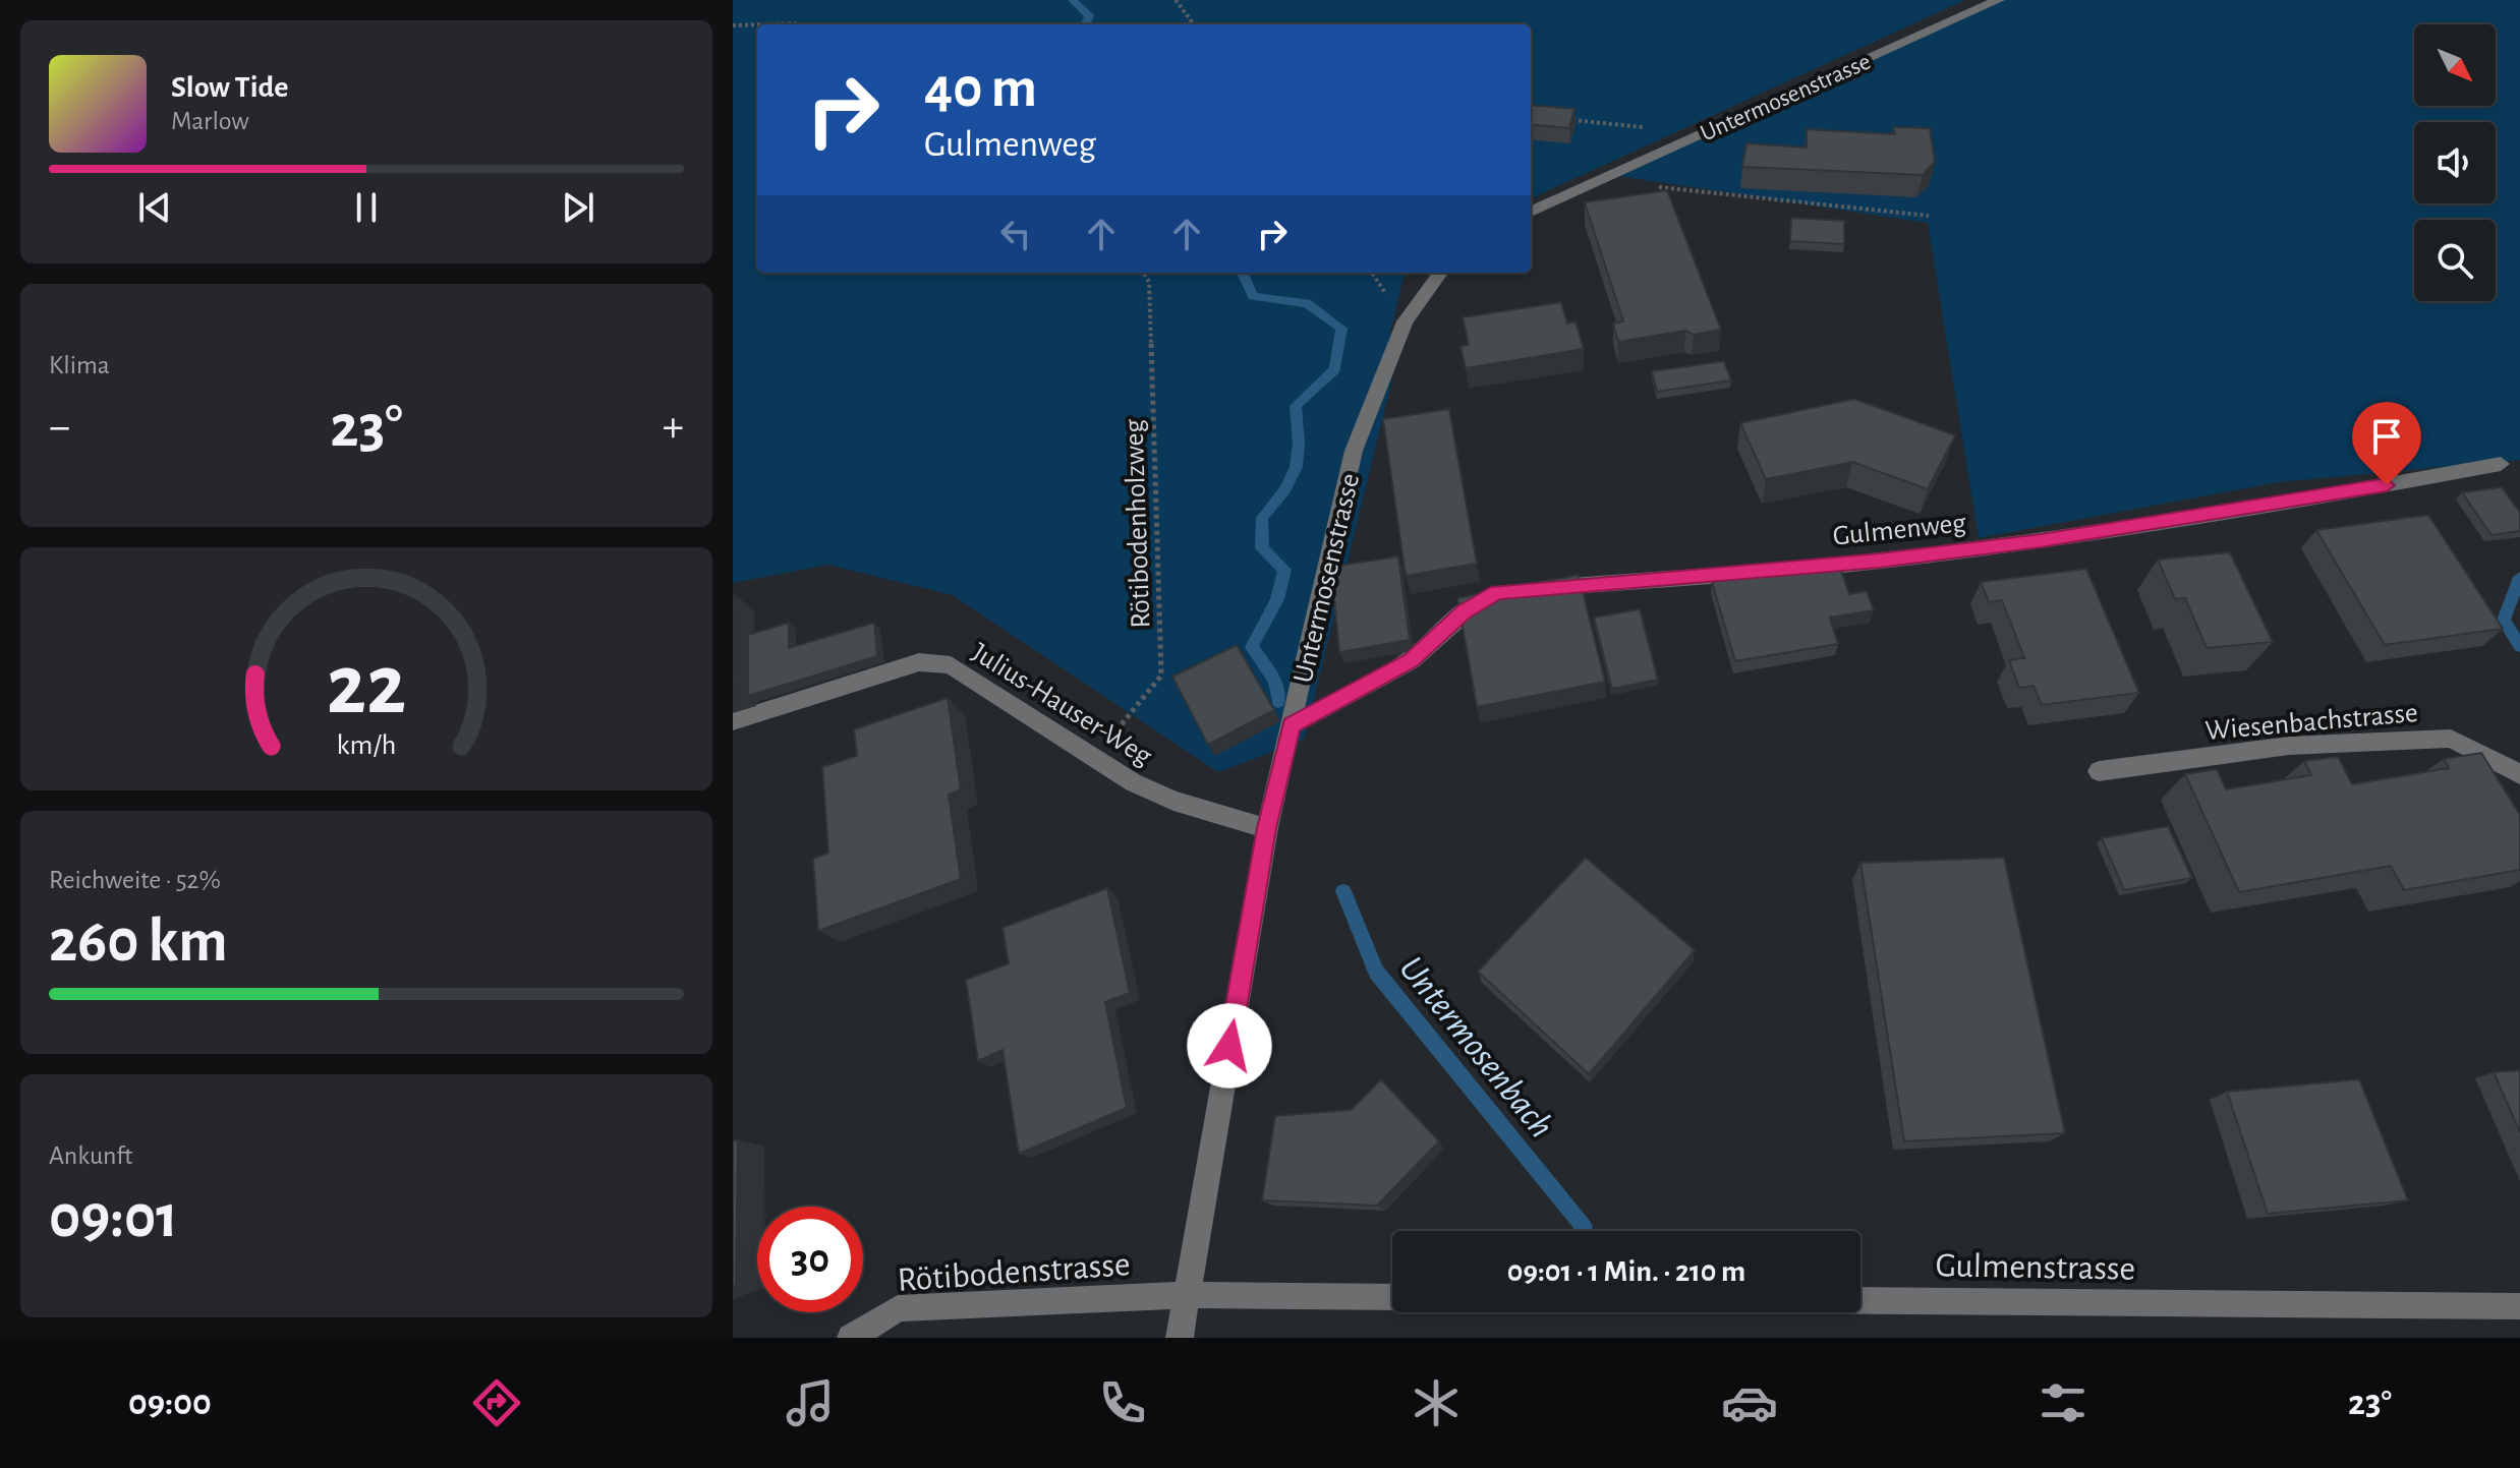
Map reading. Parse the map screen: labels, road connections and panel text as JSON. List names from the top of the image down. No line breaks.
{"streets":{"street":["Untermosenstrasse","Gulmenweg","Julius-Hauser-Weg","Wiesenbachstrasse","Gulmenstrasse","Rötibodenstrasse"],"path":["Rötibodenholzweg"]},"crossings":[["Untermosenstrasse","Julius-Hauser-Weg"],["Untermosenstrasse","Rötibodenstrasse"],["Rötibodenholzweg","Julius-Hauser-Weg"]],"water":["Untermosenbach"],"north":"bottom right","page":{"turn":["40 m","Gulmenweg"],"song":["Slow Tide","Marlow"],"tile":["Klima",["Reichweite · 52%","260 km"],["Ankunft","09:01"]],"heat":["−","23°","+"],"limit":"30","trip":"09:01 · 1 Min. · 210 m","tabs":["09:00","23°"],"gauge":["22","km/h"]}}
